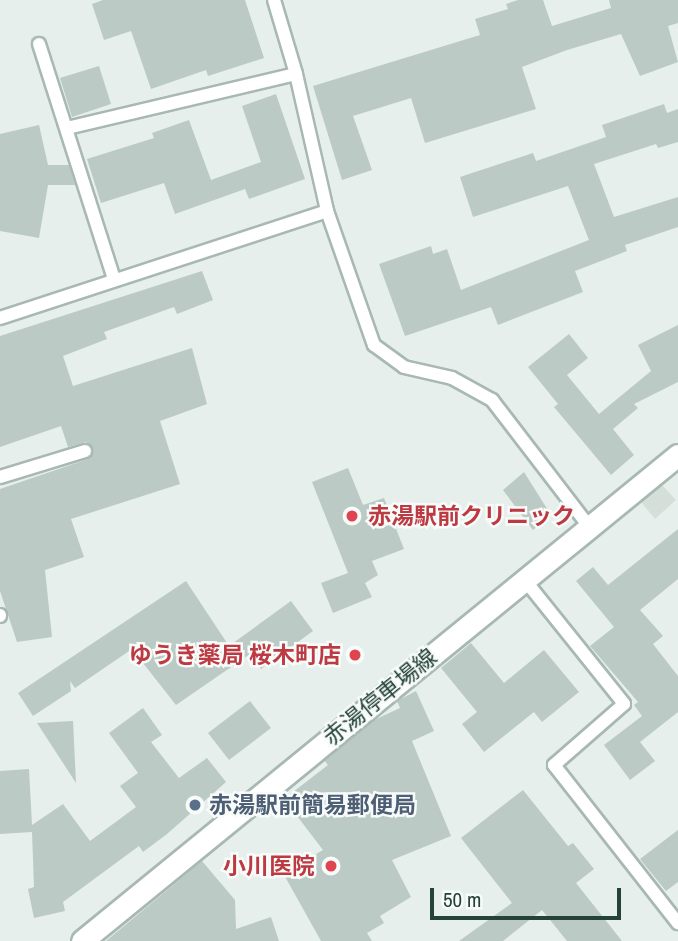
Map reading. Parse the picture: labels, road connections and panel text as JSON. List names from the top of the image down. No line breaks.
{"streets":{"main road":["赤湯停車場線"]},"places":["赤湯駅前クリニック","ゆうき薬局 桜木町店","赤湯駅前簡易郵便局","小川医院"],"scale_bar":"50 m"}
